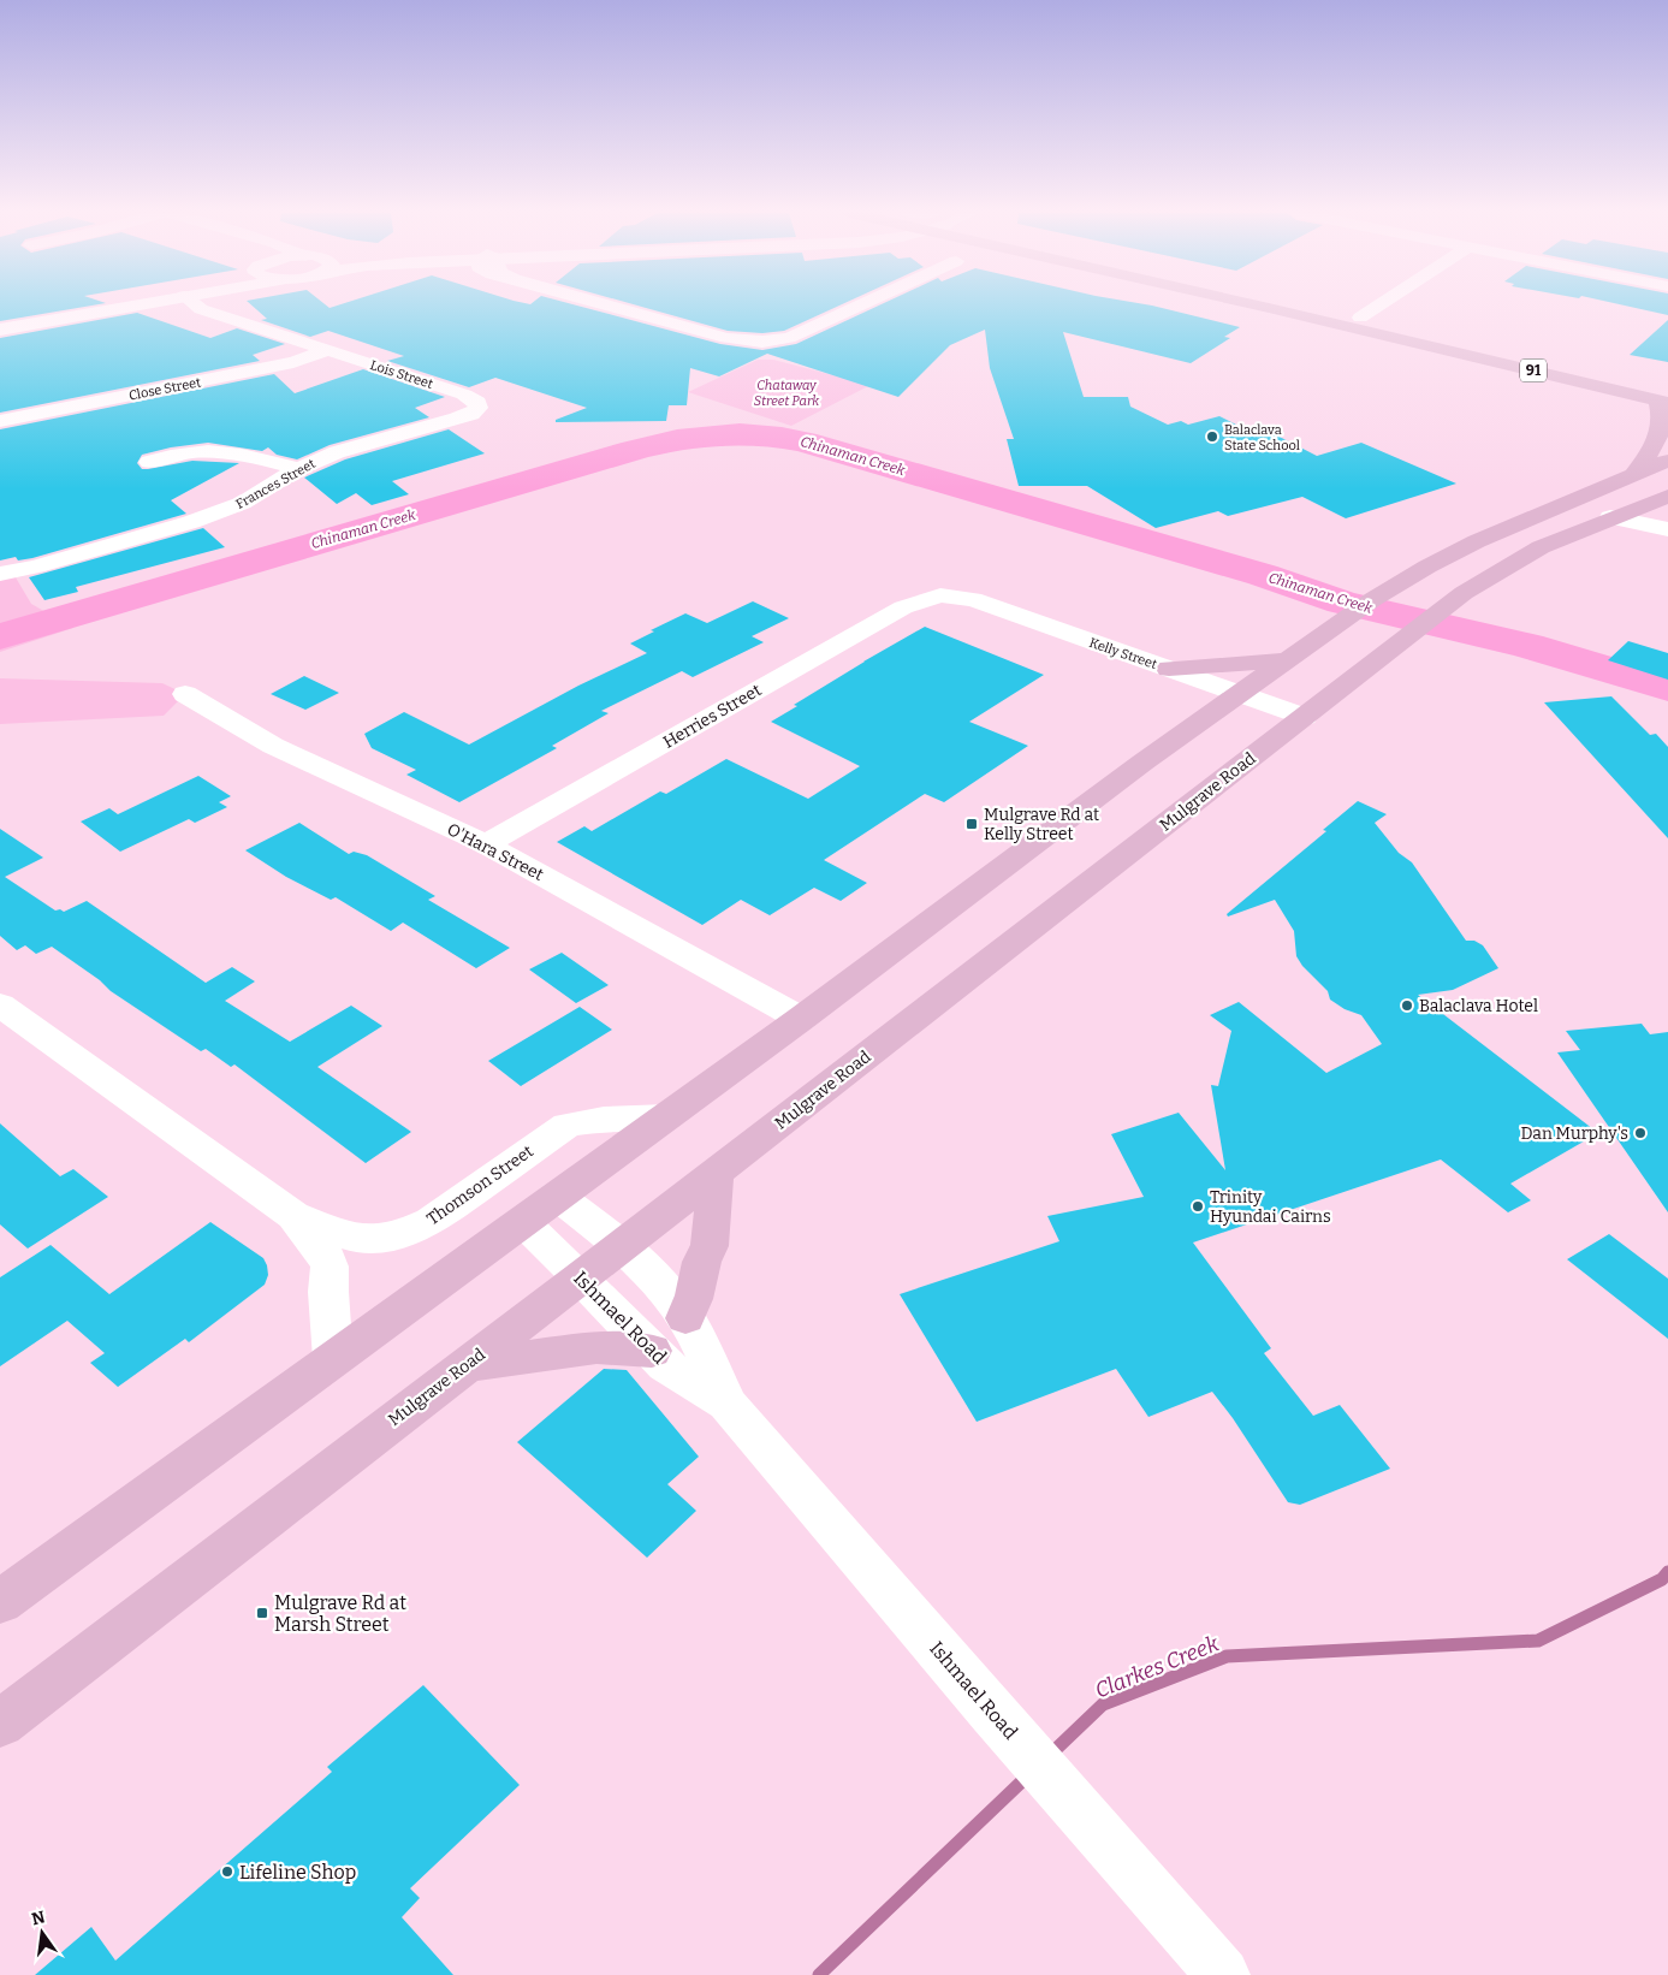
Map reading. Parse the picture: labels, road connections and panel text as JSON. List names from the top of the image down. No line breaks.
{"streets":{"main road":["91","Mulgrave Road"],"street":["Lois Street","Close Street","Frances Street","Kelly Street","Herries Street","O'Hara Street","Thomson Street","Ishmael Road"]},"crossings":[["Lois Street","Close Street"],["Lois Street","Frances Street"],["Kelly Street","Herries Street"],["Kelly Street","Mulgrave Road"],["Herries Street","O'Hara Street"],["Mulgrave Road","Ishmael Road"]],"water":["Chinaman Creek","Clarkes Creek"],"parks":["Chataway Street Park"],"places":{"other":["Balaclava State School","Balaclava Hotel","Dan Murphy's","Trinity Hyundai Cairns","Lifeline Shop"],"transit":["Mulgrave Rd at Kelly Street","Mulgrave Rd at Marsh Street"]},"north":"top"}
